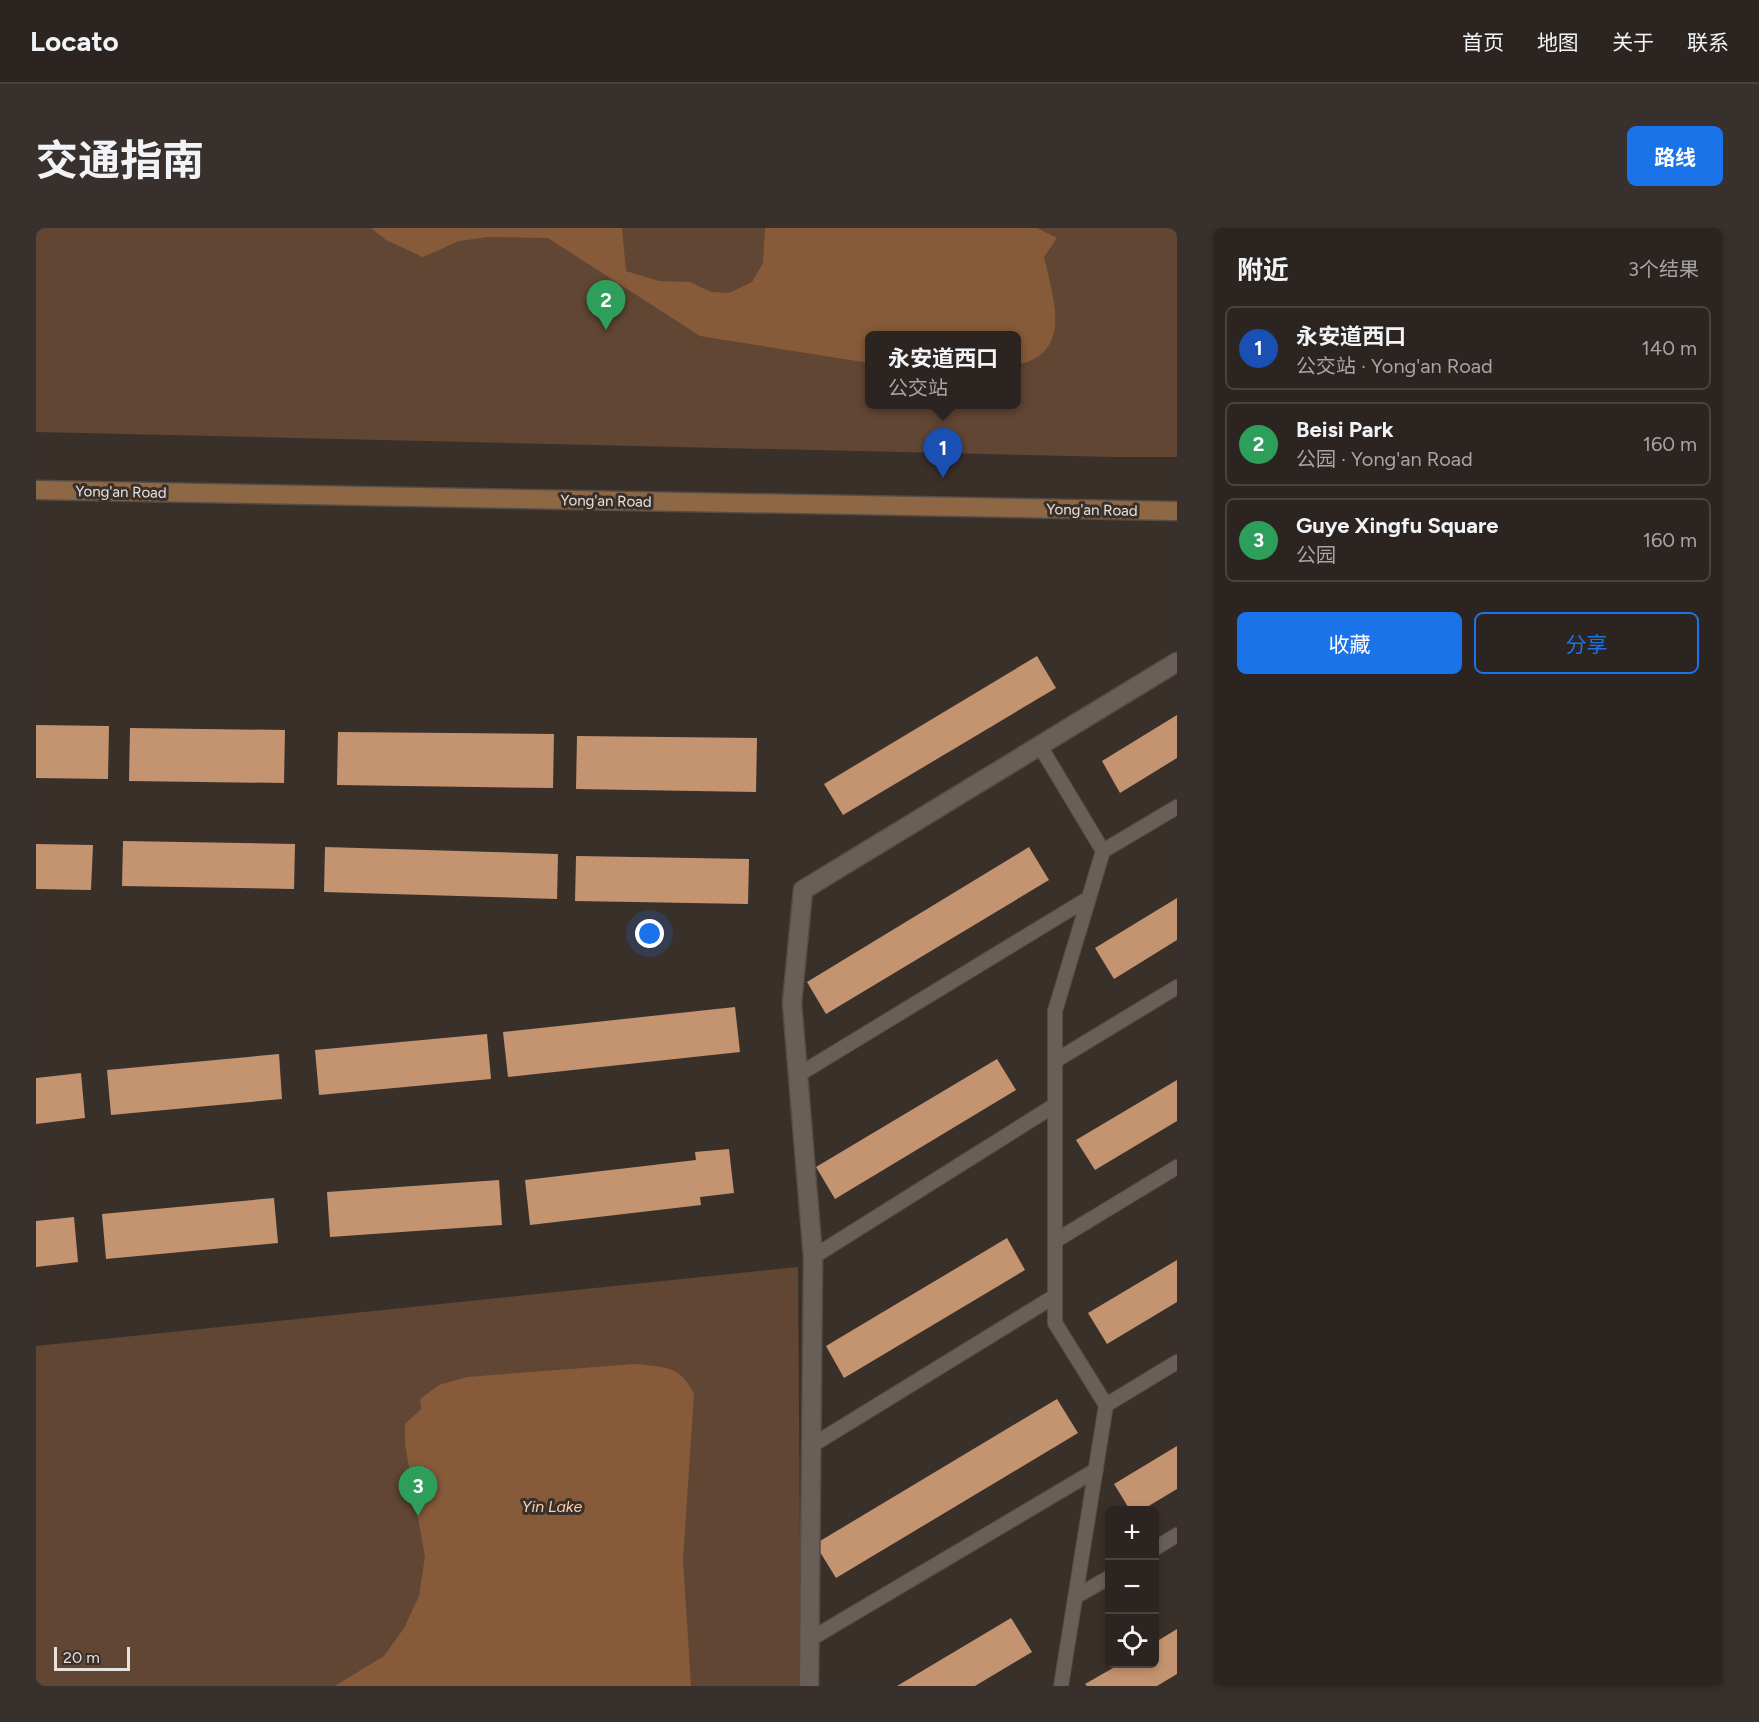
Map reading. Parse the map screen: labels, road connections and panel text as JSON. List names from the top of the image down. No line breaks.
{"streets":{"main road":["Yong'an Road"]},"water":["Yin Lake"],"scale_bar":"20 m","page":{"header":"Locato","nav":["首页","地图","关于","联系"],"title":"交通指南","buttons":["路线",["收藏","分享"]],"heading":["附近","3个结果"],"pins":["2","1","3"],"list":[{"mark":"1","name":"永安道西口","note":"公交站 · Yong'an Road","value":"140 m"},{"mark":"2","name":"Beisi Park","note":"公园 · Yong'an Road","value":"160 m"},{"mark":"3","name":"Guye Xingfu Square","note":"公园","value":"160 m"}],"popup":["永安道西口","公交站"],"map_buttons":["+","−"],"scale":"20 m"}}
